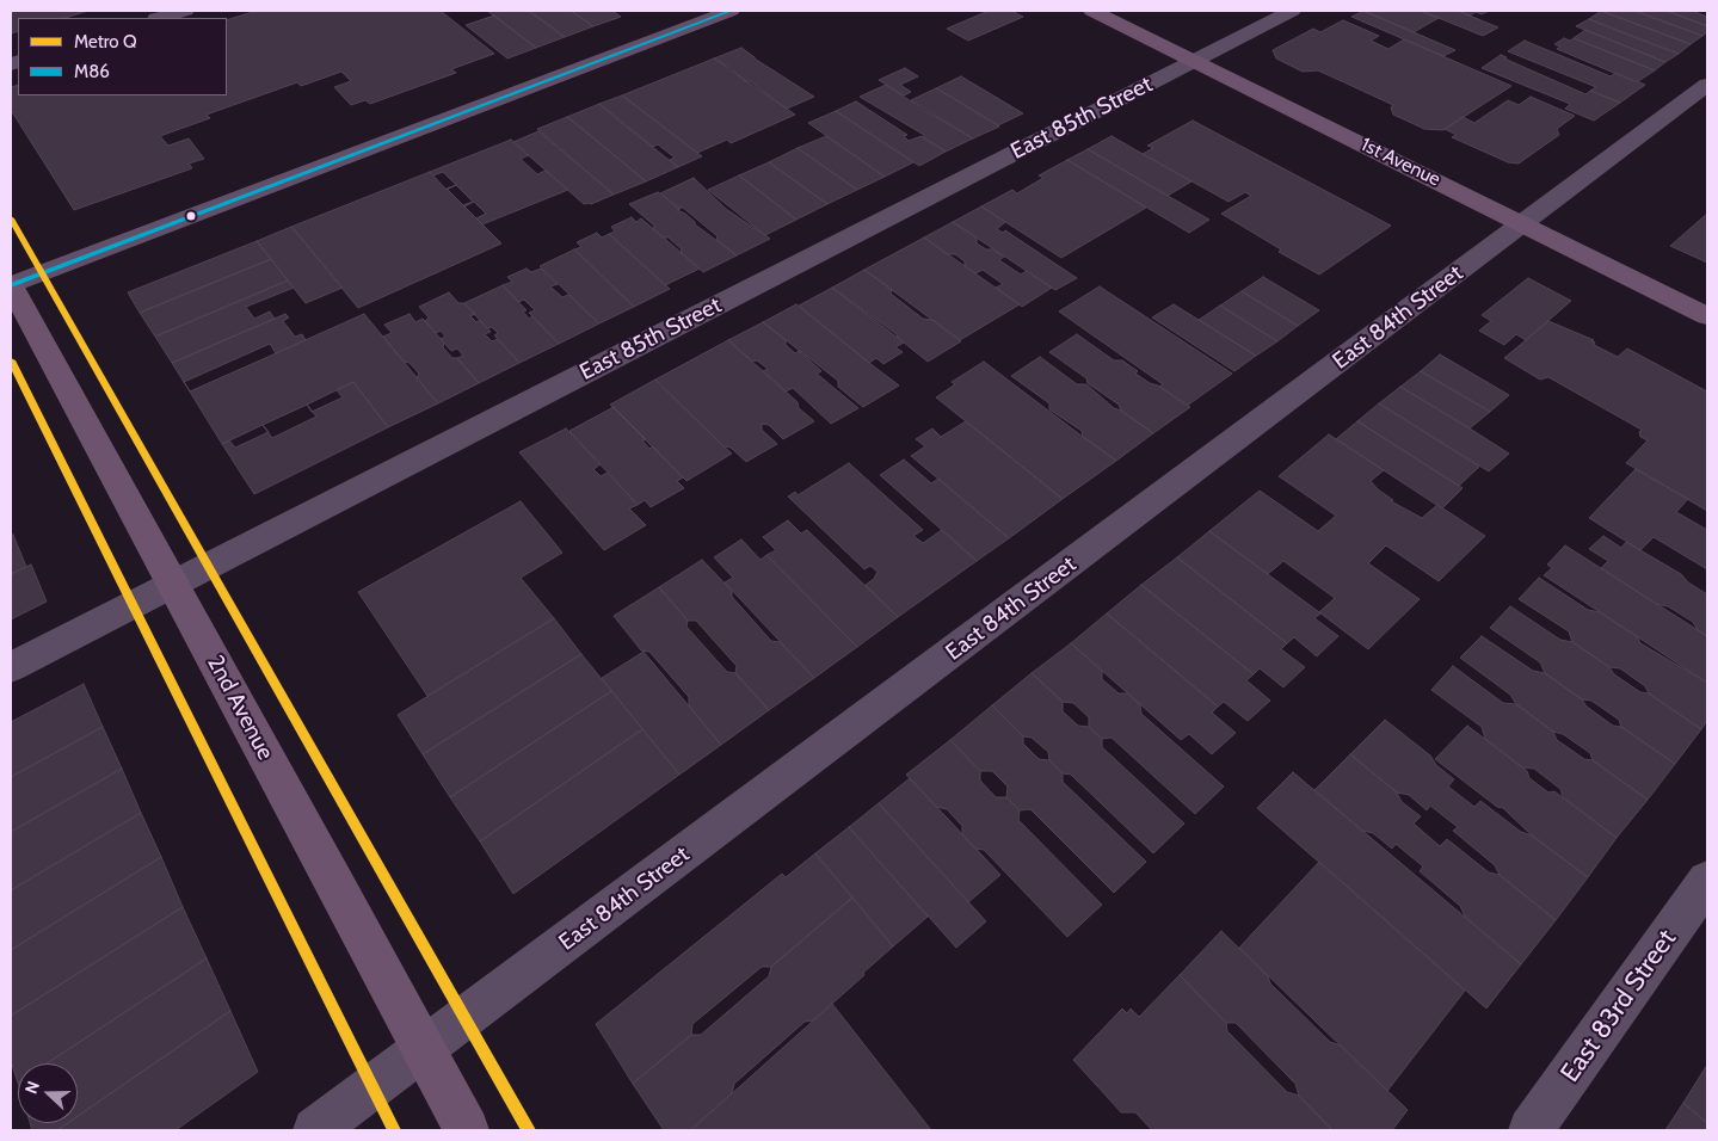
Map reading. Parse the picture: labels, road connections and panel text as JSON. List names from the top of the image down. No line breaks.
{"streets":{"main road":["1st Avenue","2nd Avenue"],"street":["East 85th Street","East 84th Street","East 83rd Street"]},"crossings":[["East 85th Street","1st Avenue"],["East 85th Street","2nd Avenue"],["1st Avenue","East 84th Street"],["East 84th Street","2nd Avenue"]],"lines":["transit line M86","metro line Q"],"legend":["Metro Q","M86"],"north":"left"}
